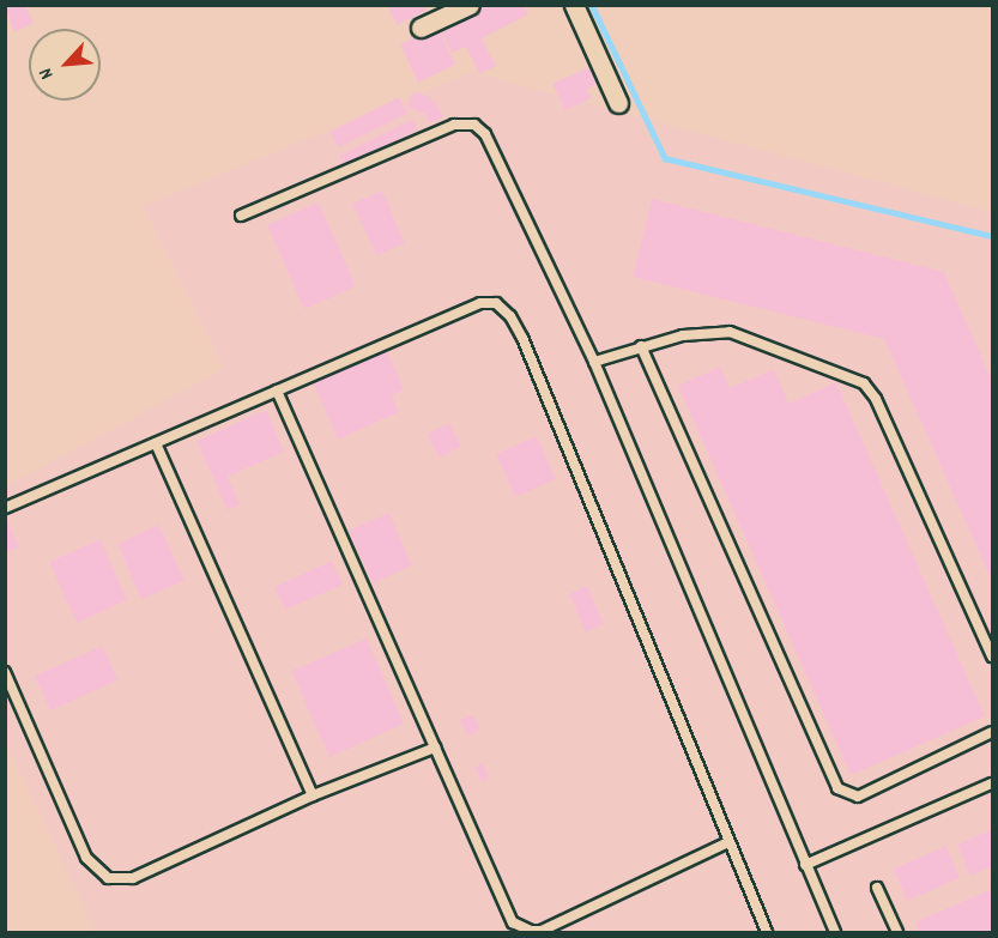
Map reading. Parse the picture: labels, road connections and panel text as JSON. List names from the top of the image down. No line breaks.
{"north":"bottom left"}
